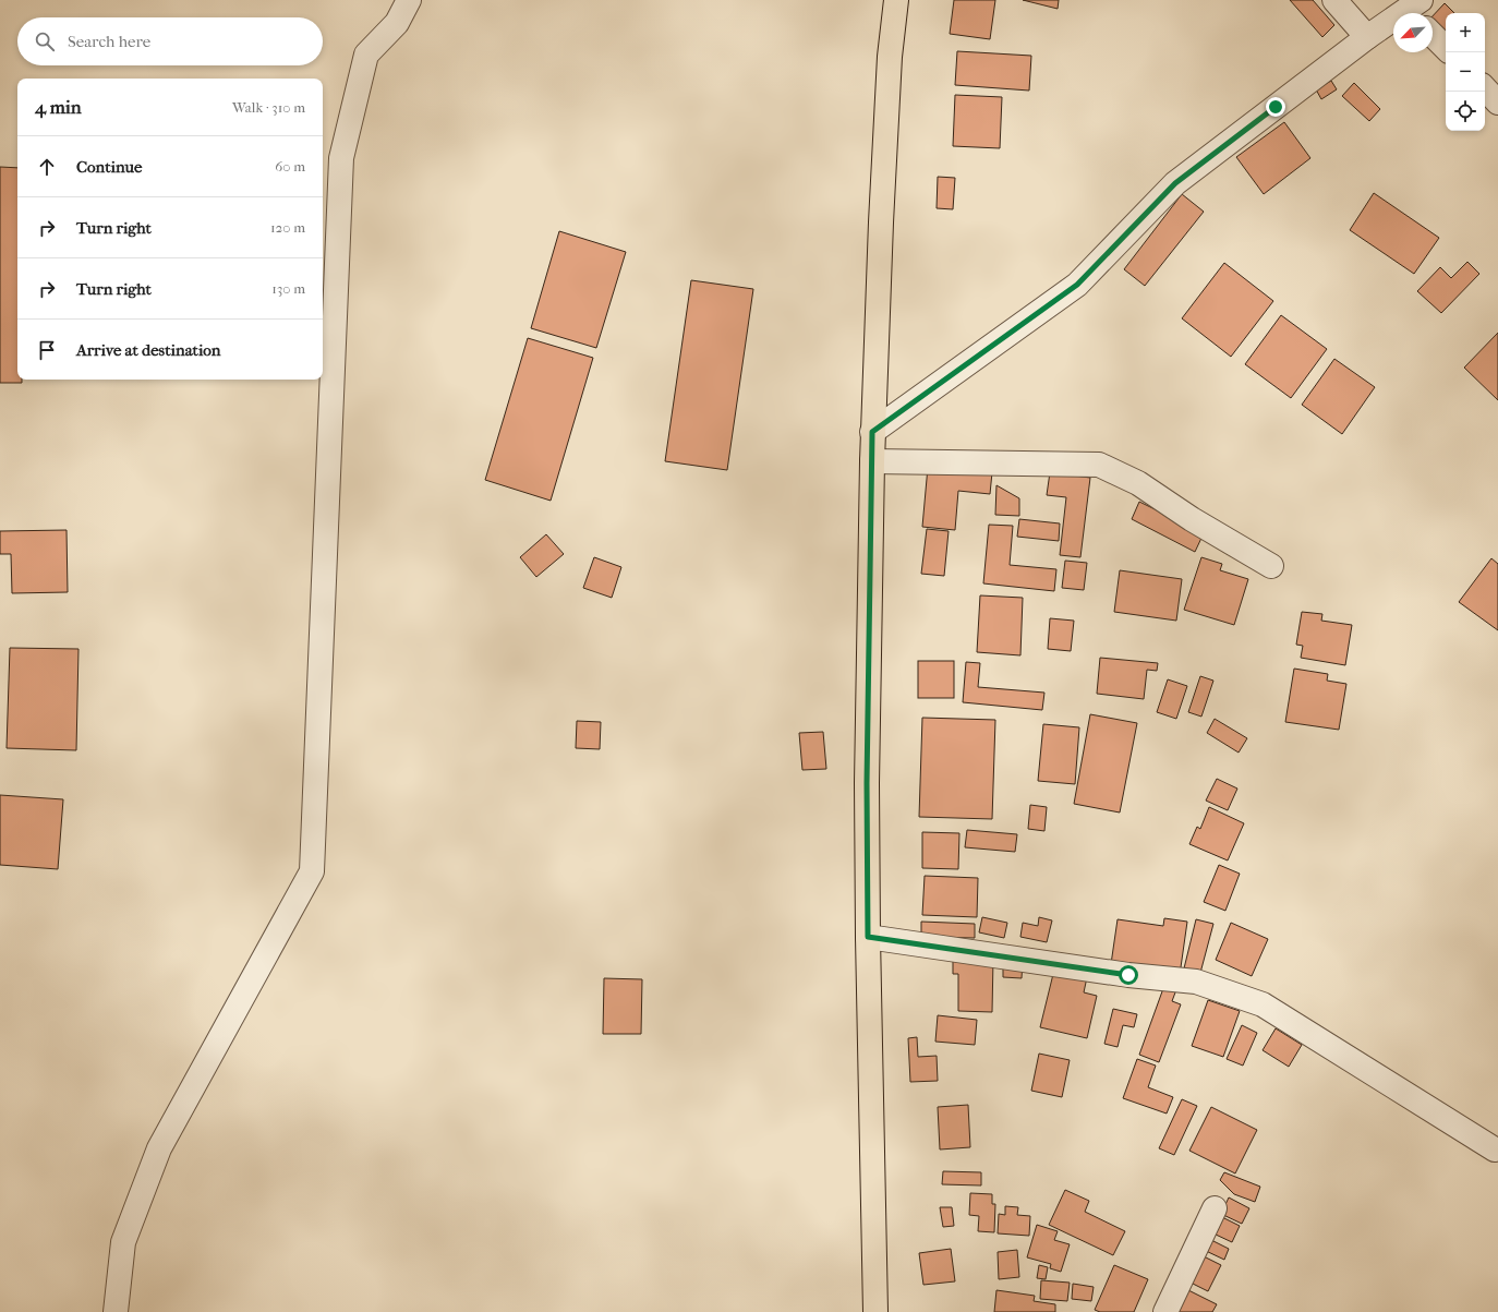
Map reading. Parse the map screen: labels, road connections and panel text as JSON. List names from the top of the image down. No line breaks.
{"north":"bottom left","page":{"map_buttons":["+","−"],"search":"Search here","heading":["4 min","Walk · 310 m"],"list":[["Continue","60 m"],["Turn right","120 m"],["Turn right","130 m"],"Arrive at destination"]}}
